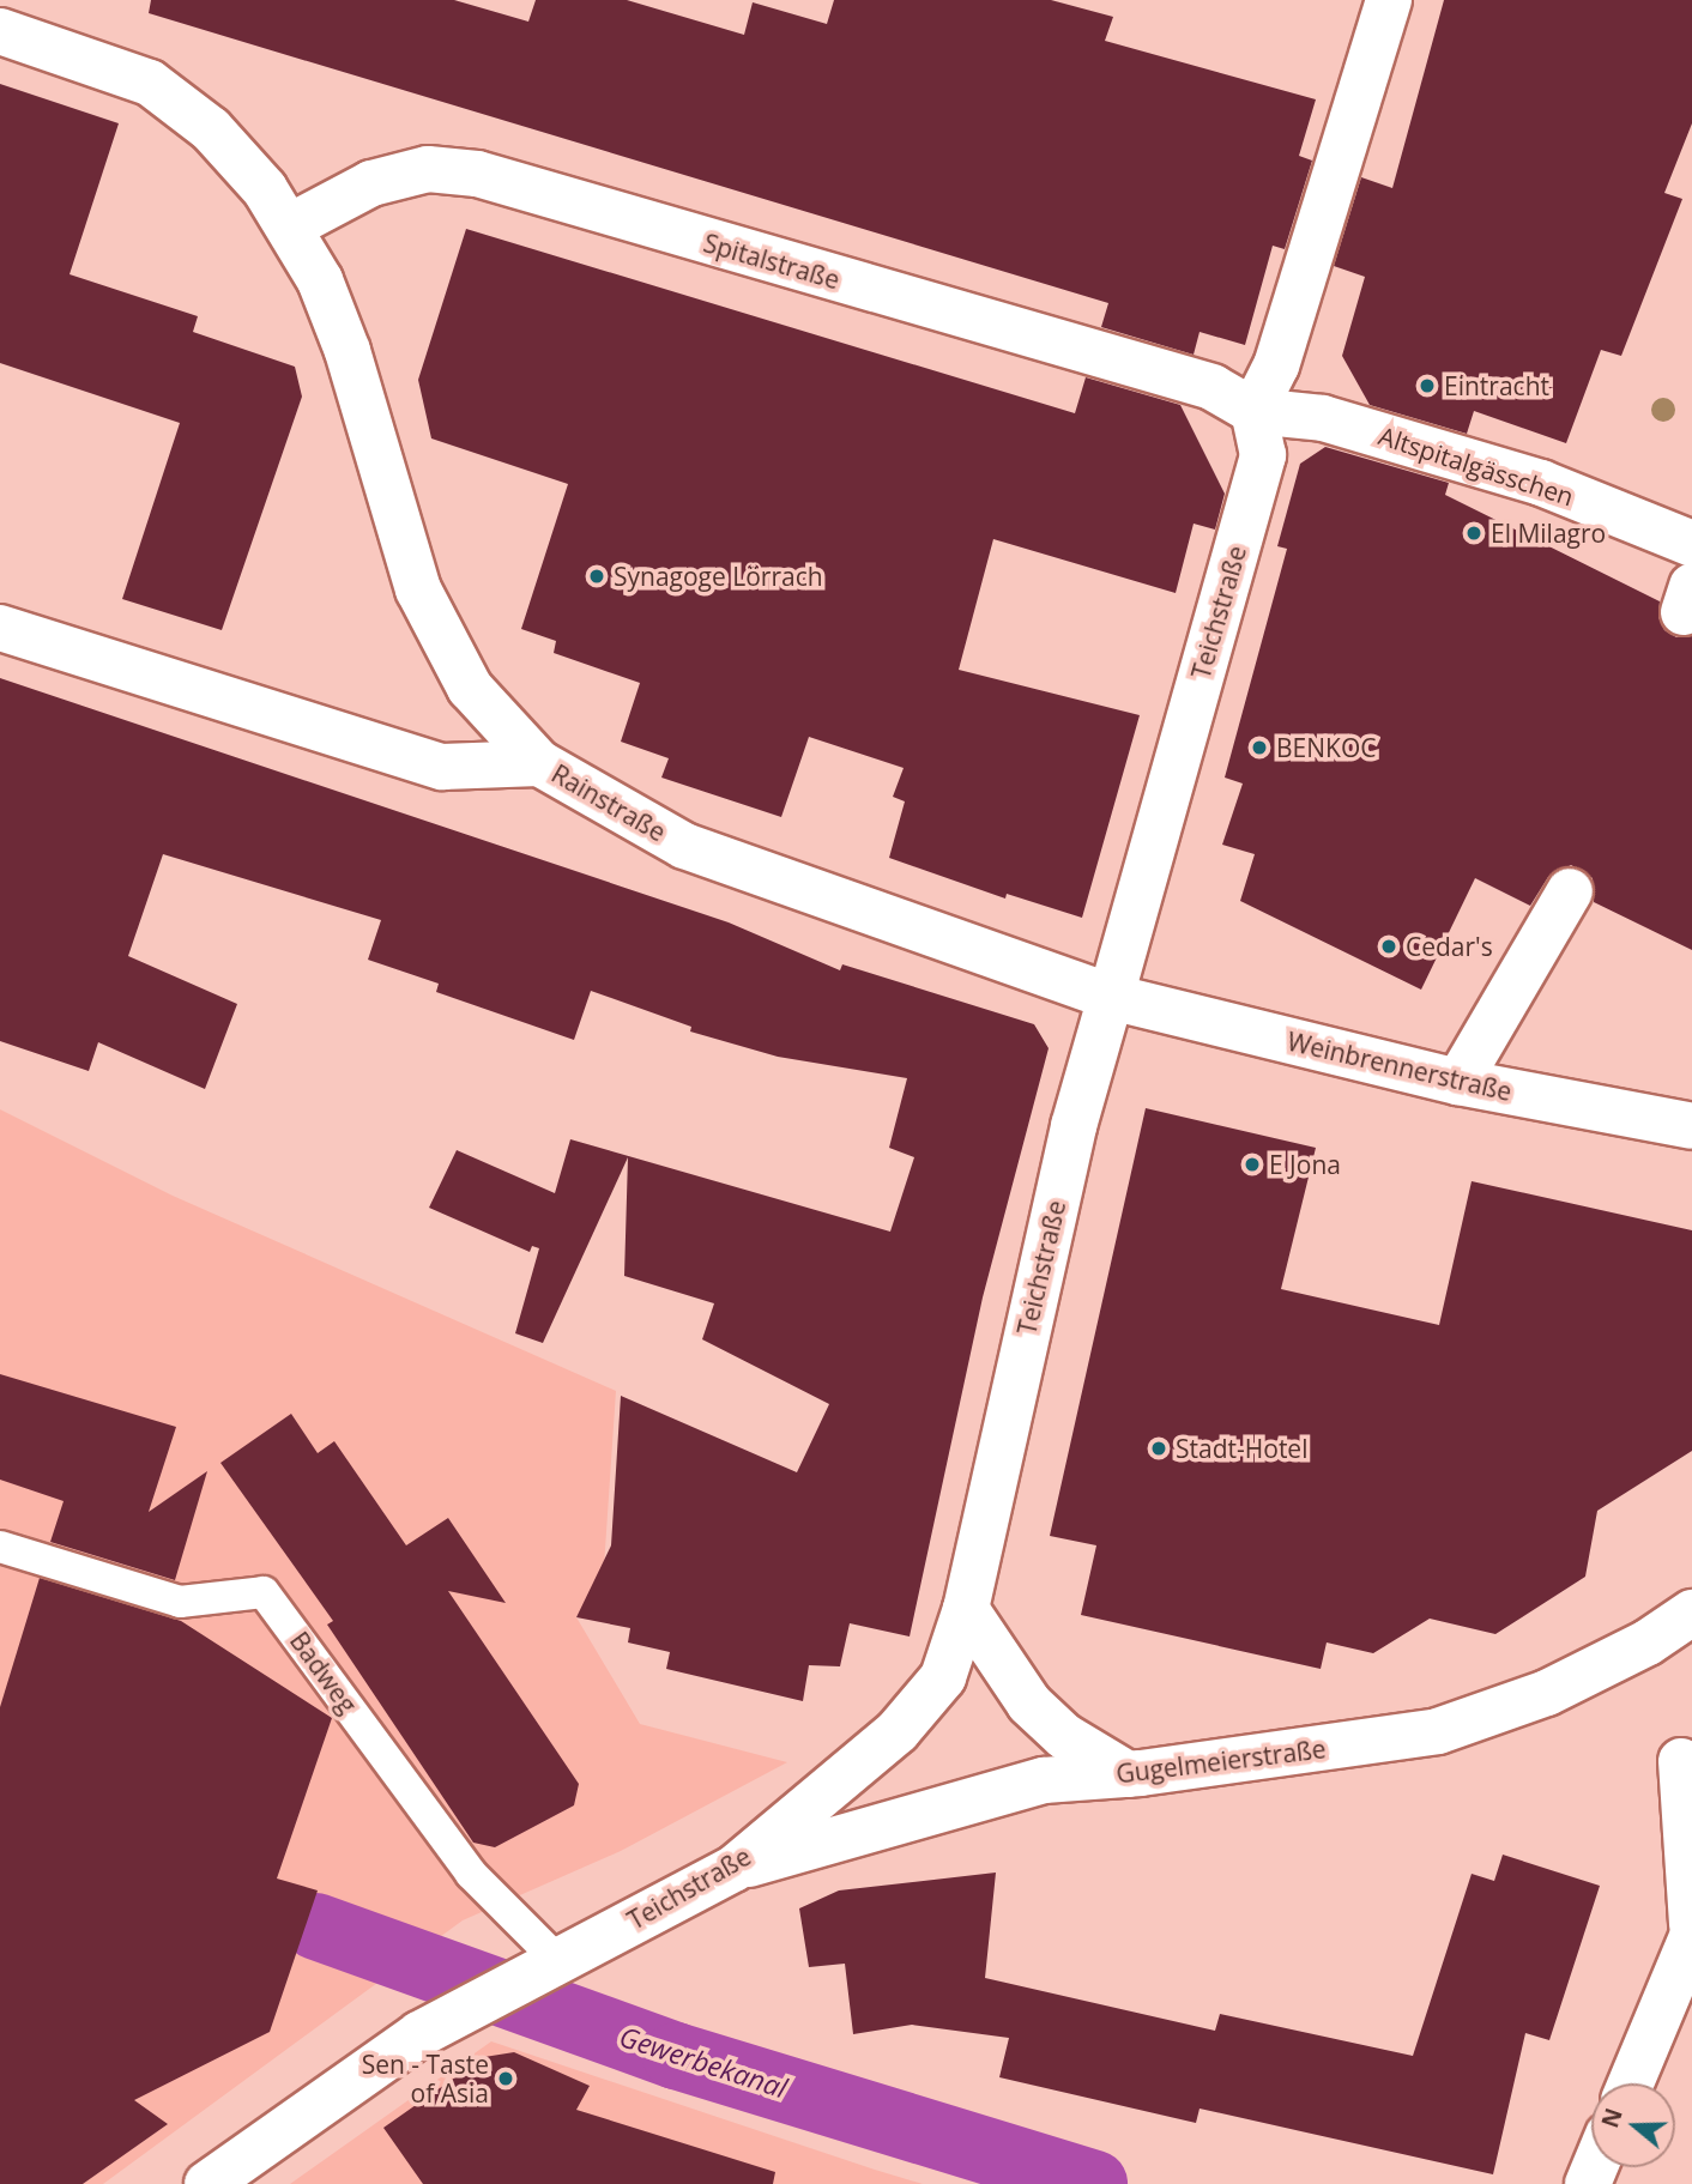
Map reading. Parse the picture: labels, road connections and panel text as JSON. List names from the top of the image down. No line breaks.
{"streets":{"street":["Spitalstraße","Altspitalgässchen","Teichstraße","Rainstraße","Weinbrennerstraße","Gugelmeierstraße"],"lane":["Badweg"]},"crossings":[["Spitalstraße","Altspitalgässchen"],["Spitalstraße","Teichstraße"],["Altspitalgässchen","Teichstraße"],["Teichstraße","Rainstraße"],["Teichstraße","Weinbrennerstraße"],["Teichstraße","Badweg"],["Teichstraße","Gugelmeierstraße"],["Rainstraße","Weinbrennerstraße"]],"water":["Gewerbekanal"],"places":["Eintracht","El Milagro","Synagoge Lörrach","BENKOC","Cedar's","E Jona","Stadt-Hotel","Sen - Taste of Asia"],"north":"left"}
